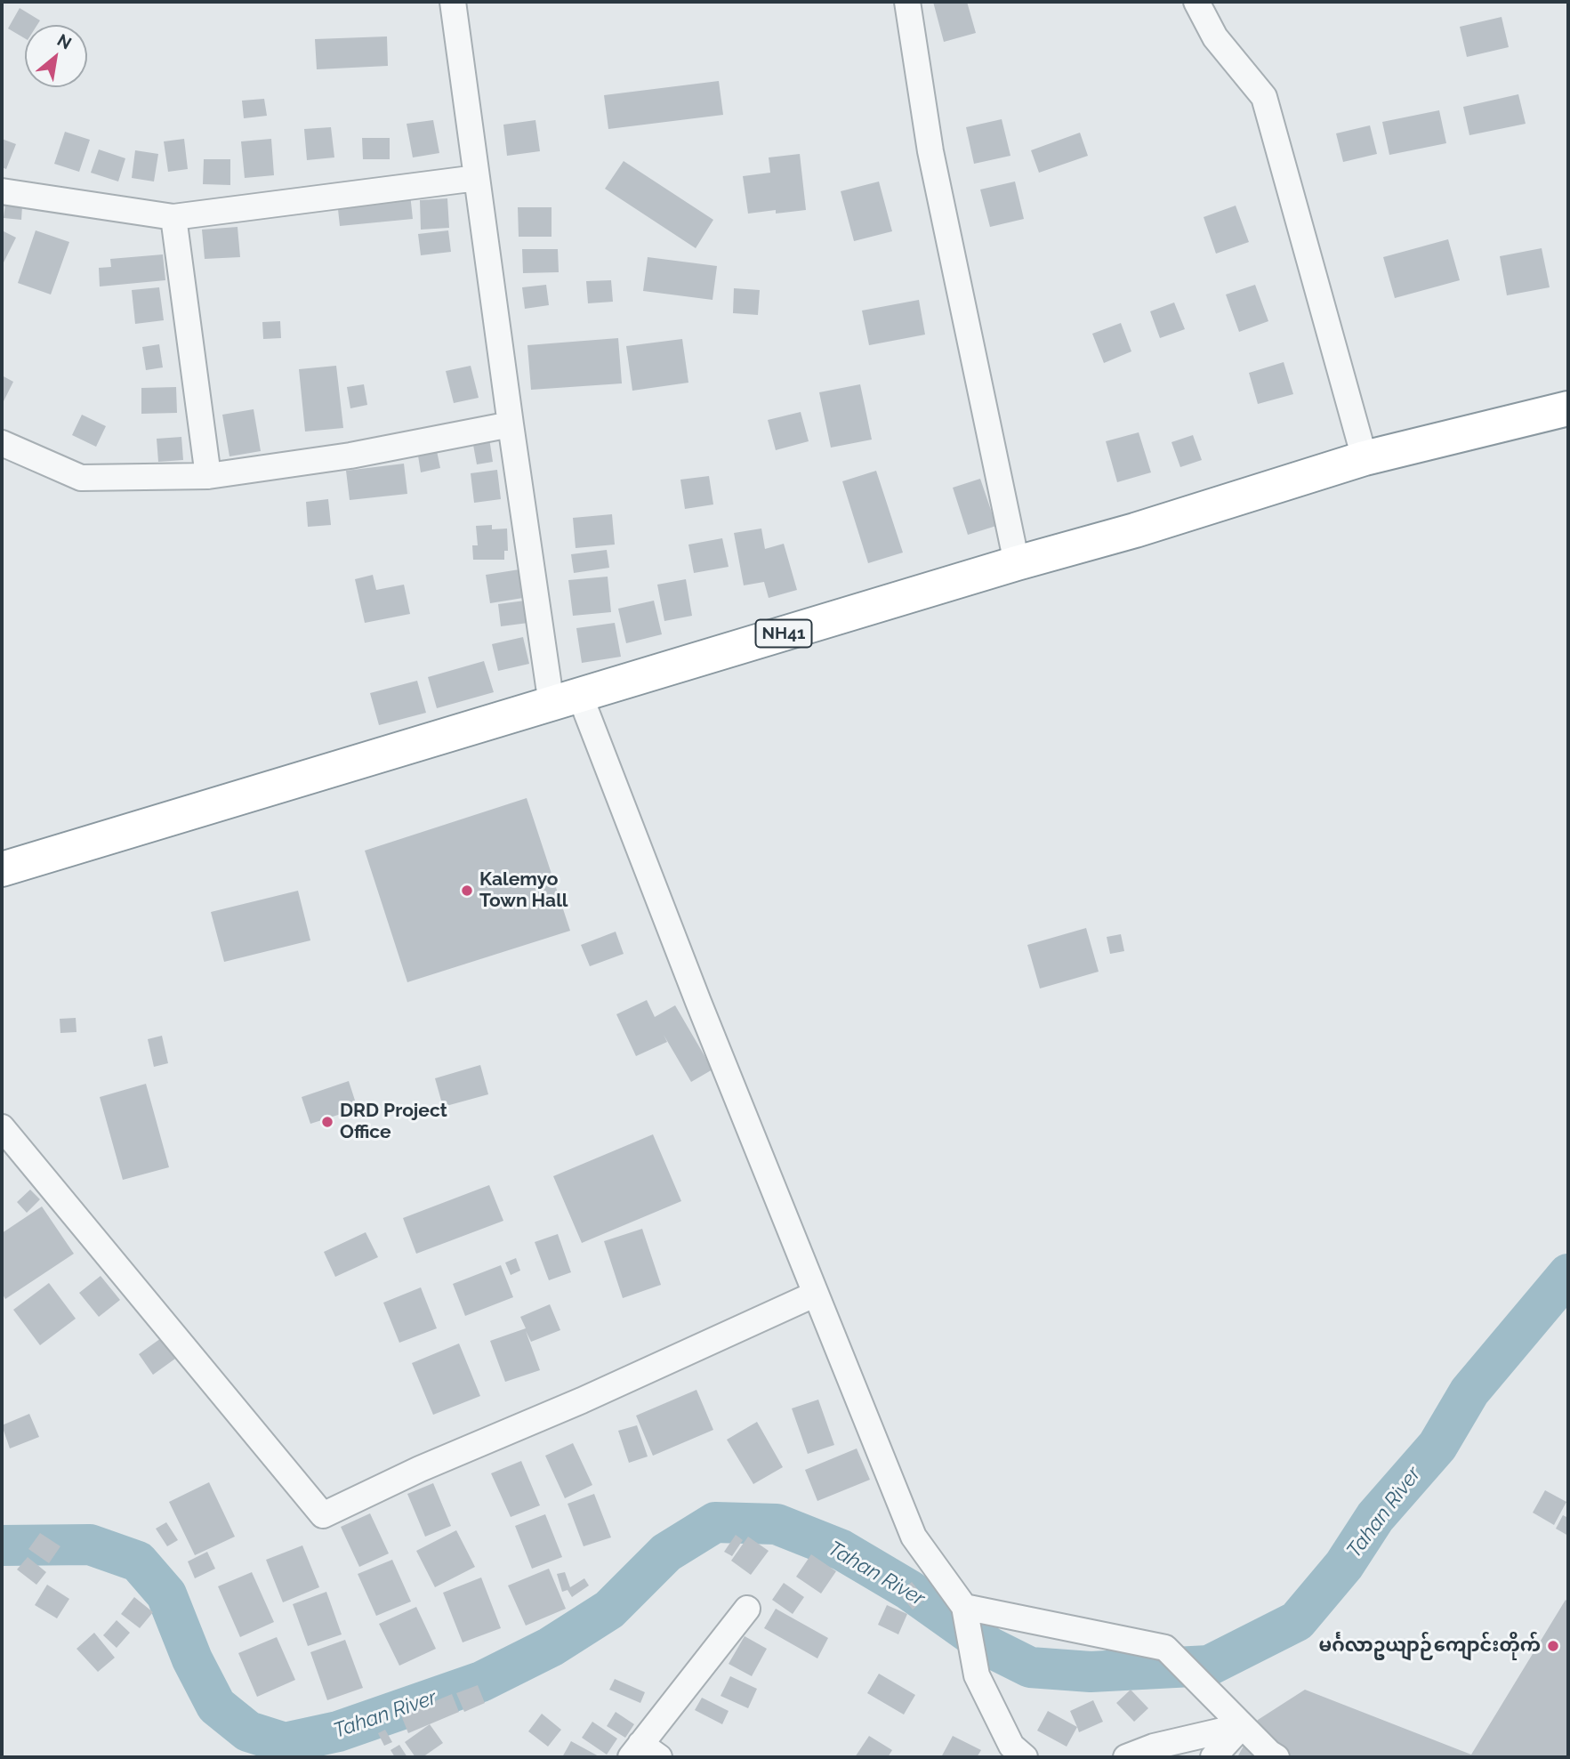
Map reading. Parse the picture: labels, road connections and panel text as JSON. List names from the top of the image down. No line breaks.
{"streets":{"highway":["NH41"]},"water":["Tahan River"],"places":["Kalemyo Town Hall","DRD Project Office","မင်္ဂလာဥယျာဉ်ကျောင်းတိုက်"],"north":"top right"}
